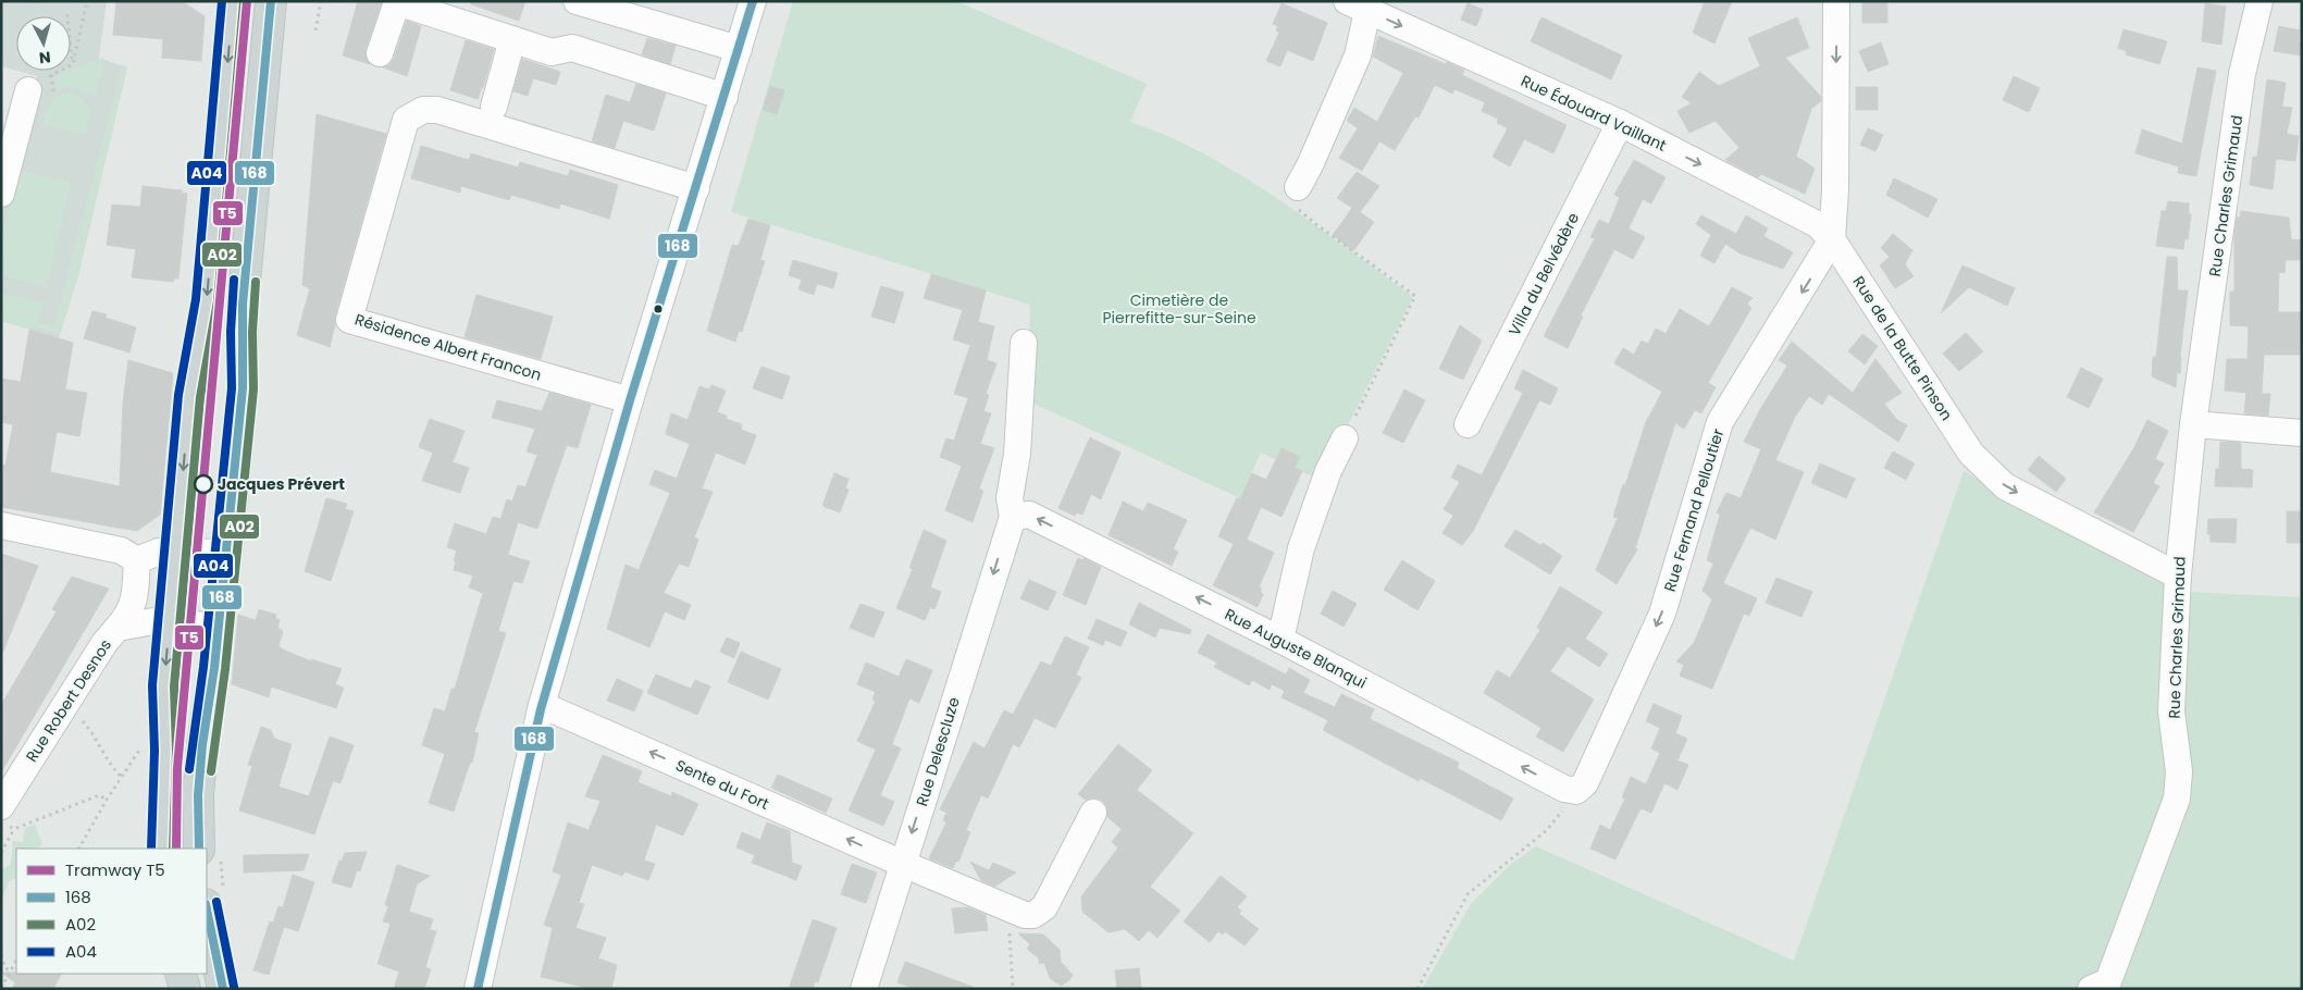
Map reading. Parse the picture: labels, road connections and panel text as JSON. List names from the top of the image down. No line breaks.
{"streets":{"street":["Rue Édouard Vaillant","Rue Charles Grimaud","Villa du Belvédère","Résidence Albert Francon","Rue de la Butte Pinson","Rue Fernand Pelloutier","Rue Auguste Blanqui","Rue Robert Desnos","Rue Delescluze","Sente du Fort"]},"crossings":[["Rue Édouard Vaillant","Villa du Belvédère"],["Rue Édouard Vaillant","Rue de la Butte Pinson"],["Rue Édouard Vaillant","Rue Fernand Pelloutier"],["Rue Charles Grimaud","Rue de la Butte Pinson"],["Rue de la Butte Pinson","Rue Fernand Pelloutier"],["Rue Fernand Pelloutier","Rue Auguste Blanqui"],["Rue Auguste Blanqui","Rue Delescluze"],["Rue Delescluze","Sente du Fort"]],"one_way":["Rue Édouard Vaillant","Rue de la Butte Pinson","Rue Fernand Pelloutier","Rue Auguste Blanqui","Rue Delescluze","Sente du Fort"],"parks":["Cimetière de Pierrefitte-sur-Seine"],"places":["Jacques Prévert"],"lines":["tram line T5","transit line 168","transit line A04","transit line A02"],"legend":["Tramway T5","168","A02","A04"],"north":"bottom"}
